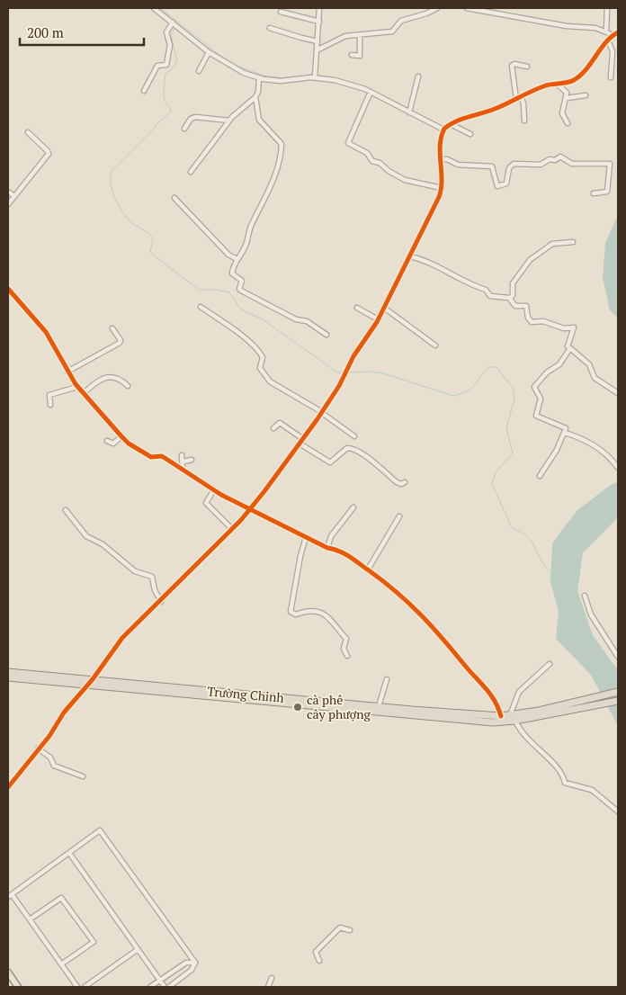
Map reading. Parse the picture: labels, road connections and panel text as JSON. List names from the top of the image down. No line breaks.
{"streets":{"highway":["Trường Chinh"]},"places":["cà phê cây phượng"],"scale_bar":"200 m"}
